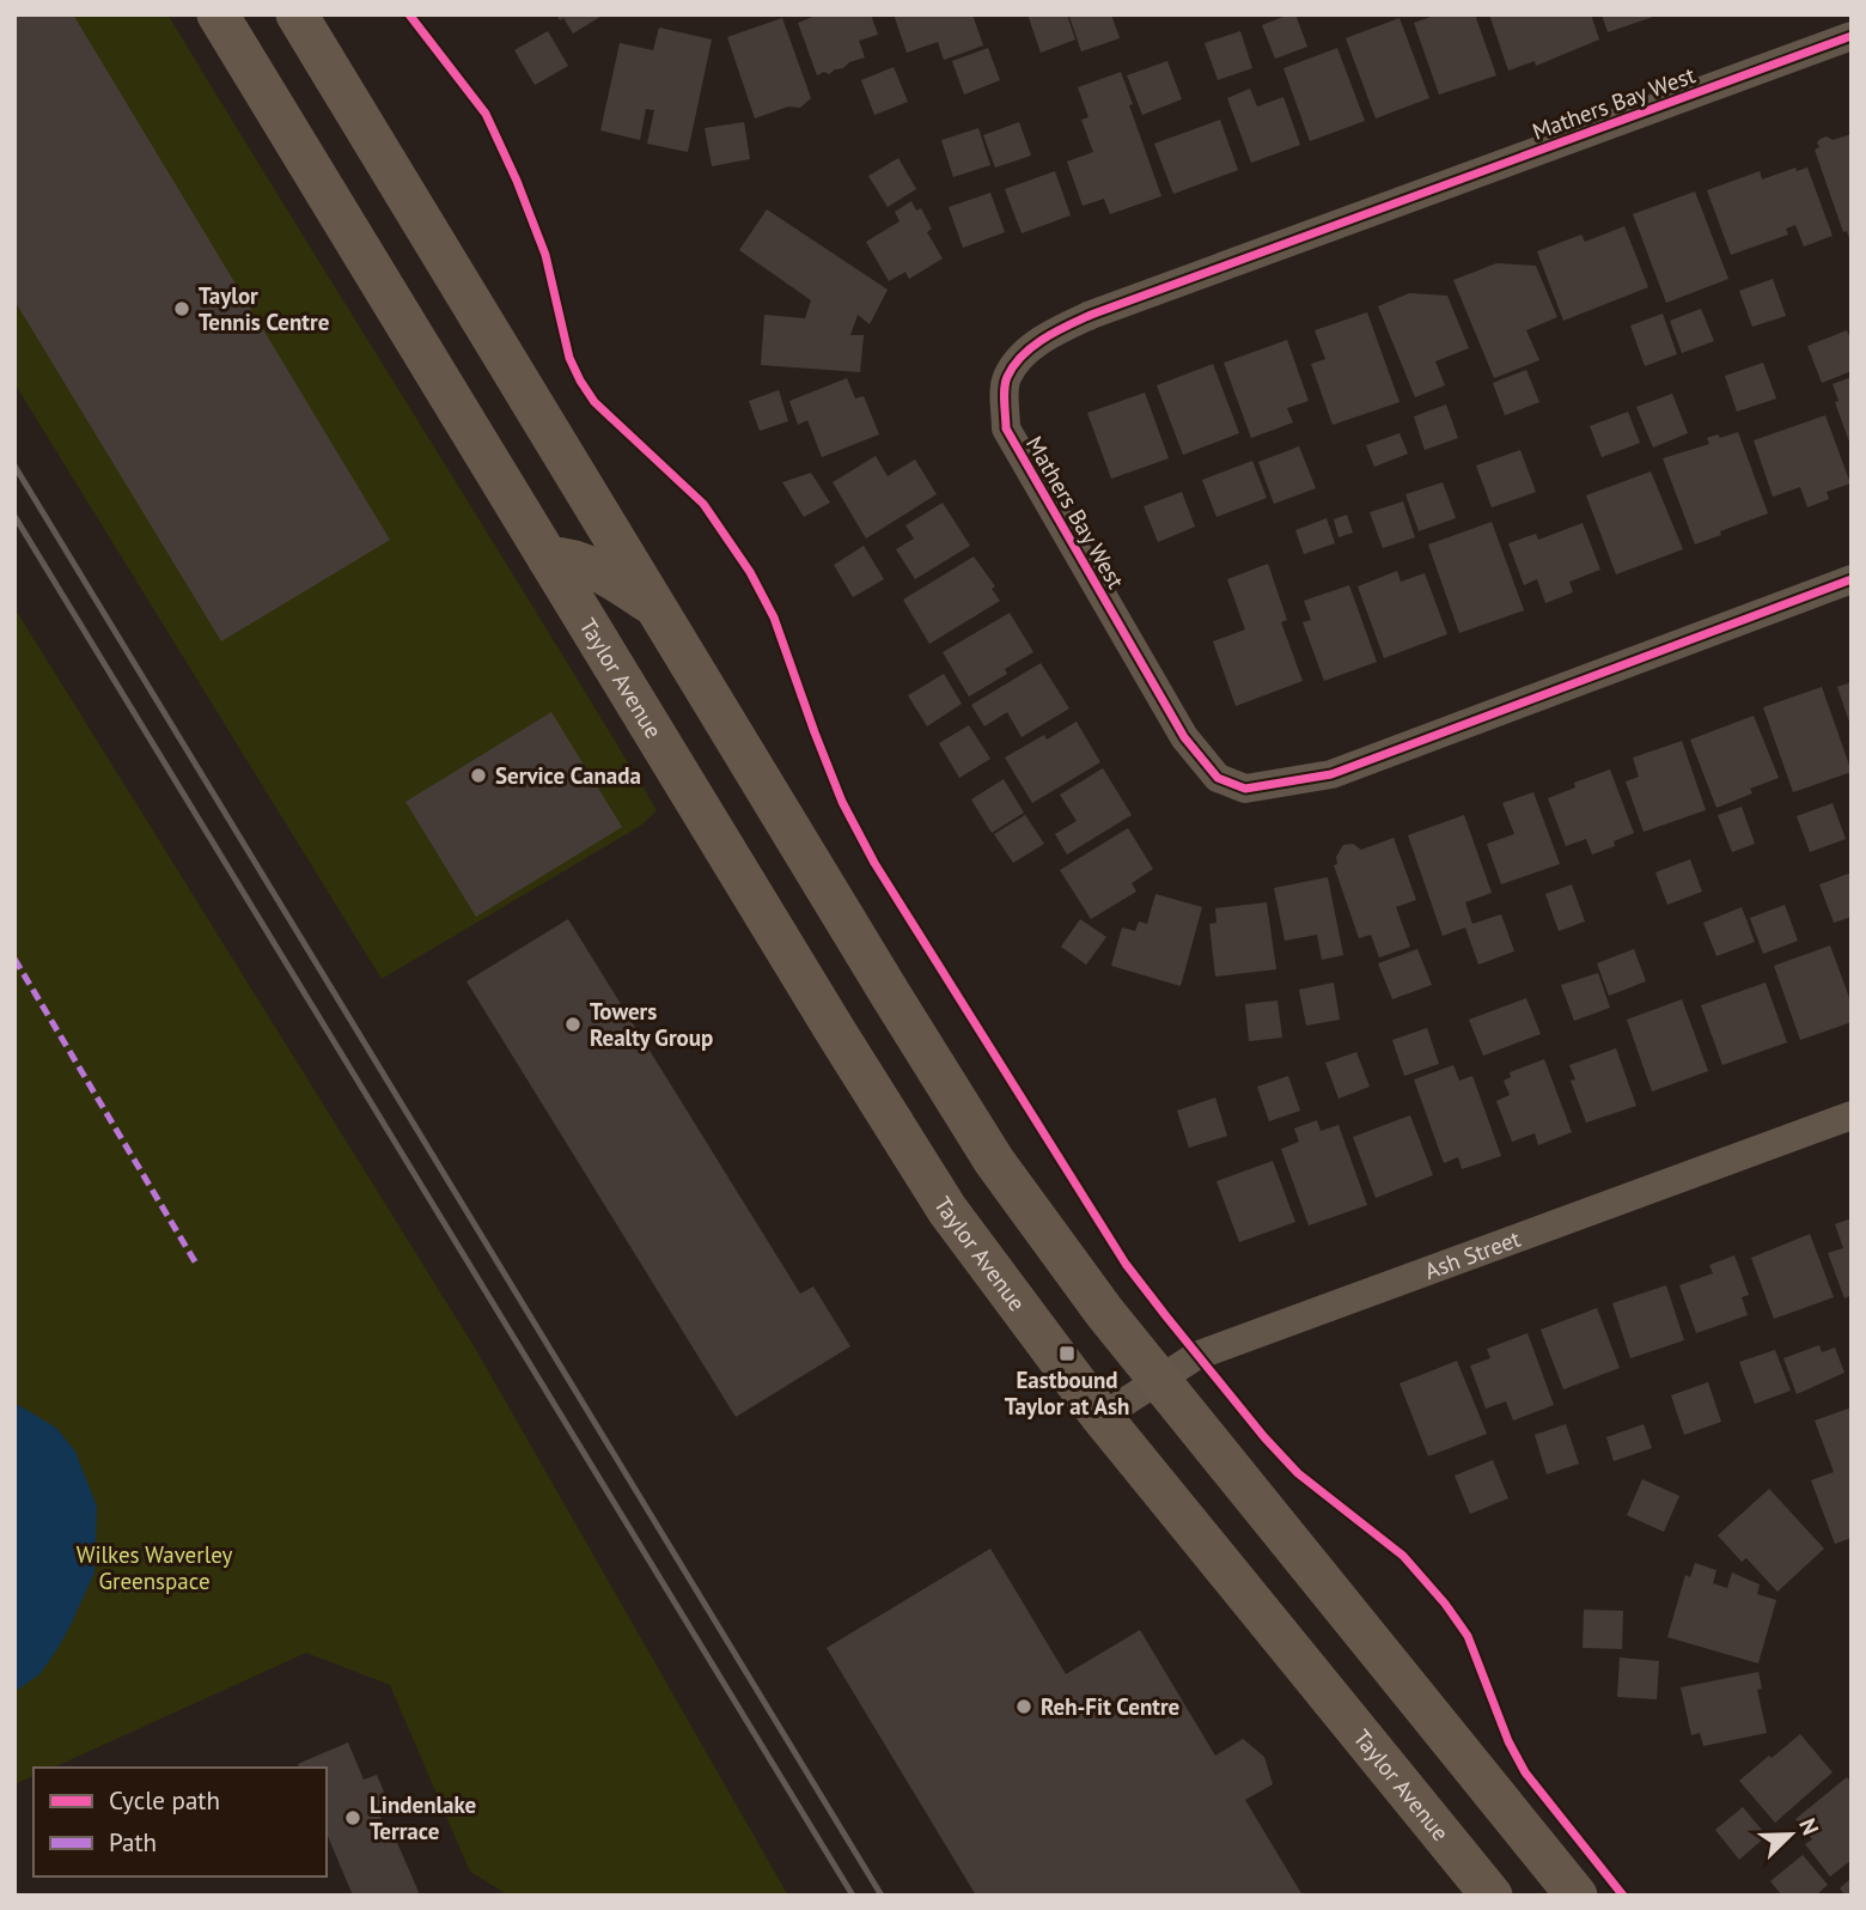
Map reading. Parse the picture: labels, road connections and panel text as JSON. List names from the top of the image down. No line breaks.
{"streets":{"main road":["Taylor Avenue"],"street":["Mathers Bay West","Ash Street"]},"crossings":[["Taylor Avenue","Ash Street"]],"parks":["Wilkes Waverley Greenspace"],"places":{"other":["Taylor Tennis Centre","Service Canada","Towers Realty Group","Reh-Fit Centre","Lindenlake Terrace"],"transit":["Eastbound Taylor at Ash"]},"legend":["Cycle path","Path"],"north":"top right"}
